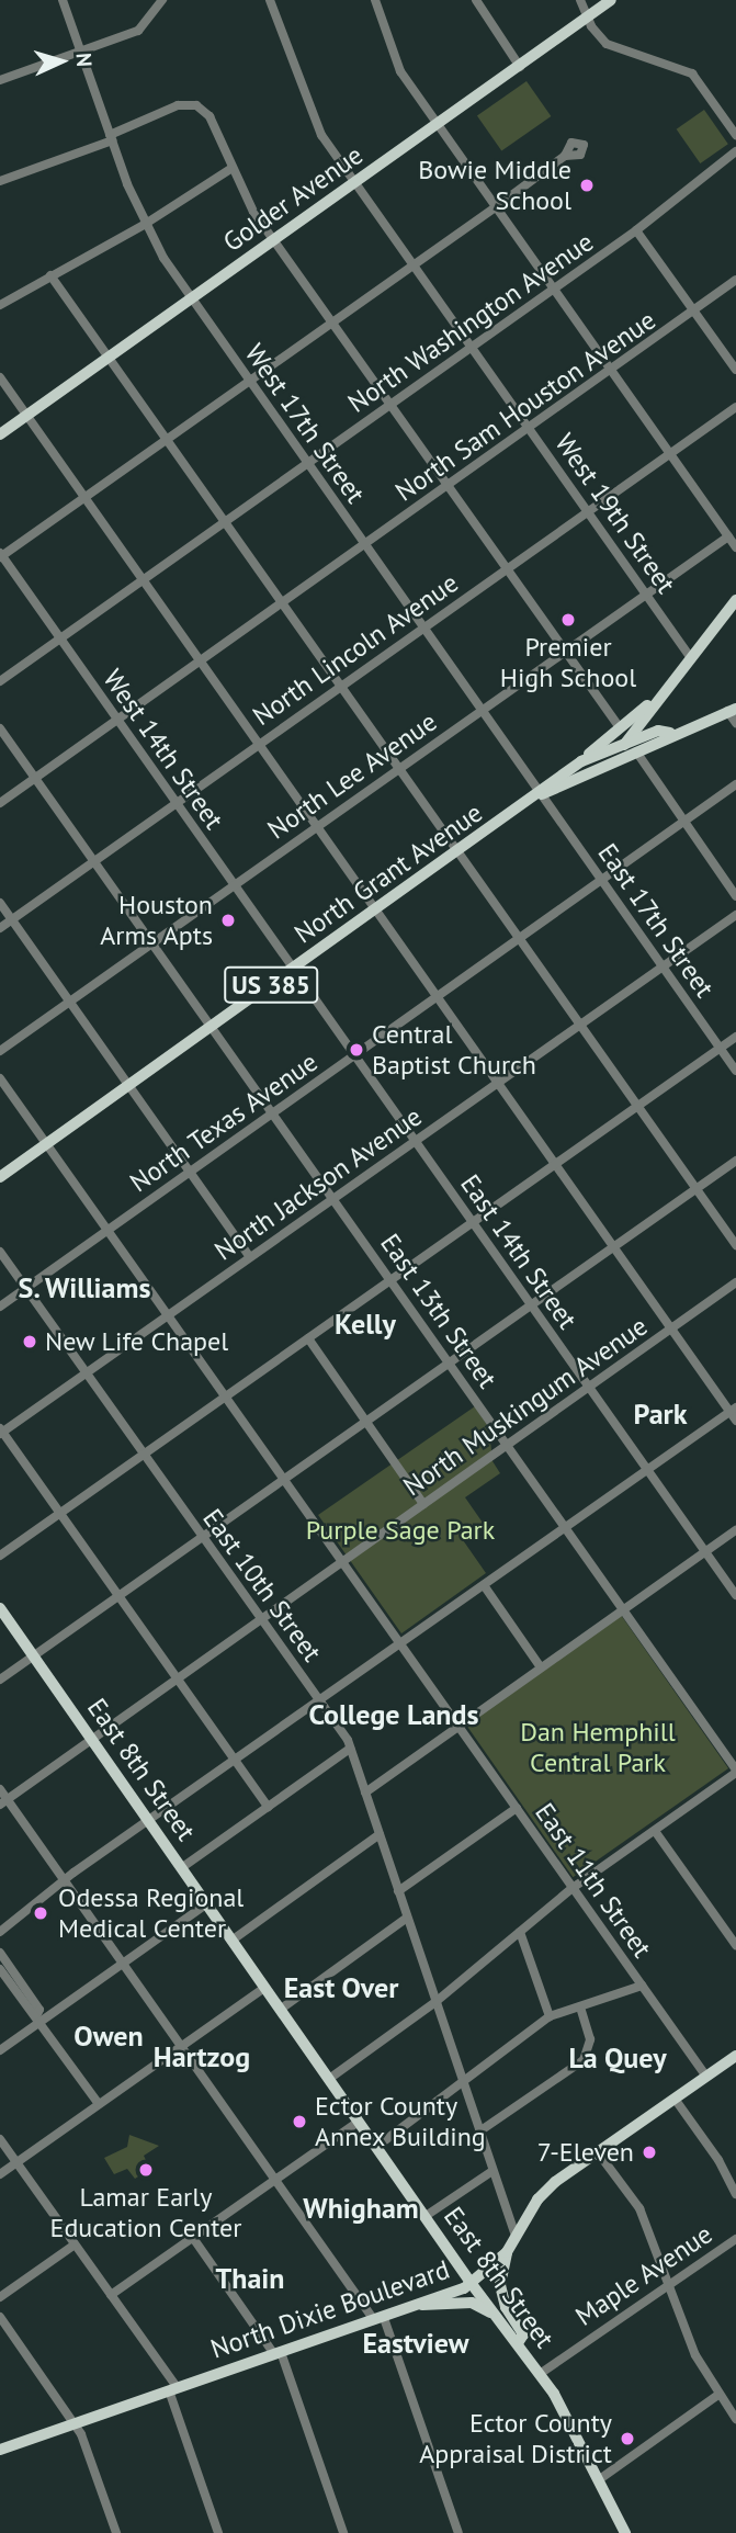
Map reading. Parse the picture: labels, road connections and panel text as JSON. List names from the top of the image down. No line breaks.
{"streets":{"main road":["Golder Avenue","North Grant Avenue","US 385","East 8th Street","North Dixie Boulevard"],"street":["North Washington Avenue","North Sam Houston Avenue","West 17th Street","West 19th Street","North Lincoln Avenue","West 14th Street","North Lee Avenue","East 17th Street","North Texas Avenue","North Jackson Avenue","East 14th Street","East 13th Street","North Muskingum Avenue","East 10th Street","East 11th Street","Maple Avenue"]},"crossings":[["Golder Avenue","West 17th Street"],["Golder Avenue","West 19th Street"],["North Washington Avenue","West 17th Street"],["North Washington Avenue","West 19th Street"],["North Washington Avenue","West 14th Street"],["North Sam Houston Avenue","West 17th Street"],["North Sam Houston Avenue","West 19th Street"],["North Sam Houston Avenue","West 14th Street"],["North Sam Houston Avenue","East 13th Street"],["West 17th Street","North Lincoln Avenue"],["West 17th Street","North Lee Avenue"],["West 17th Street","North Grant Avenue"],["West 17th Street","East 17th Street"],["West 19th Street","North Lincoln Avenue"],["West 19th Street","North Lee Avenue"],["North Lincoln Avenue","West 14th Street"],["North Lincoln Avenue","East 13th Street"],["West 14th Street","North Lee Avenue"],["West 14th Street","North Grant Avenue"],["West 14th Street","East 14th Street"],["North Lee Avenue","East 13th Street"],["North Grant Avenue","East 17th Street"],["North Grant Avenue","US 385"],["North Grant Avenue","East 14th Street"],["North Grant Avenue","East 13th Street"],["North Grant Avenue","East 11th Street"],["East 17th Street","North Texas Avenue"],["East 17th Street","North Jackson Avenue"],["North Texas Avenue","East 14th Street"],["North Texas Avenue","East 13th Street"],["North Texas Avenue","East 10th Street"],["North Texas Avenue","East 11th Street"],["North Jackson Avenue","East 14th Street"],["North Jackson Avenue","East 13th Street"],["North Jackson Avenue","East 10th Street"],["North Jackson Avenue","East 11th Street"],["East 14th Street","North Muskingum Avenue"],["East 13th Street","North Muskingum Avenue"],["North Muskingum Avenue","East 10th Street"],["North Muskingum Avenue","East 8th Street"],["North Muskingum Avenue","East 11th Street"],["East 10th Street","North Dixie Boulevard"],["East 8th Street","Maple Avenue"],["East 8th Street","North Dixie Boulevard"],["East 11th Street","North Dixie Boulevard"]],"districts":["S. Williams","Kelly","Park","College Lands","East Over","Owen","Hartzog","La Quey","Whigham","Thain","Eastview"],"parks":["Purple Sage Park","Dan Hemphill Central Park"],"places":["Bowie Middle School","Premier High School","Houston Arms Apts","Central Baptist Church","New Life Chapel","Odessa Regional Medical Center","Ector County Annex Building","7-Eleven","Lamar Early Education Center","Ector County Appraisal District"],"north":"right"}
